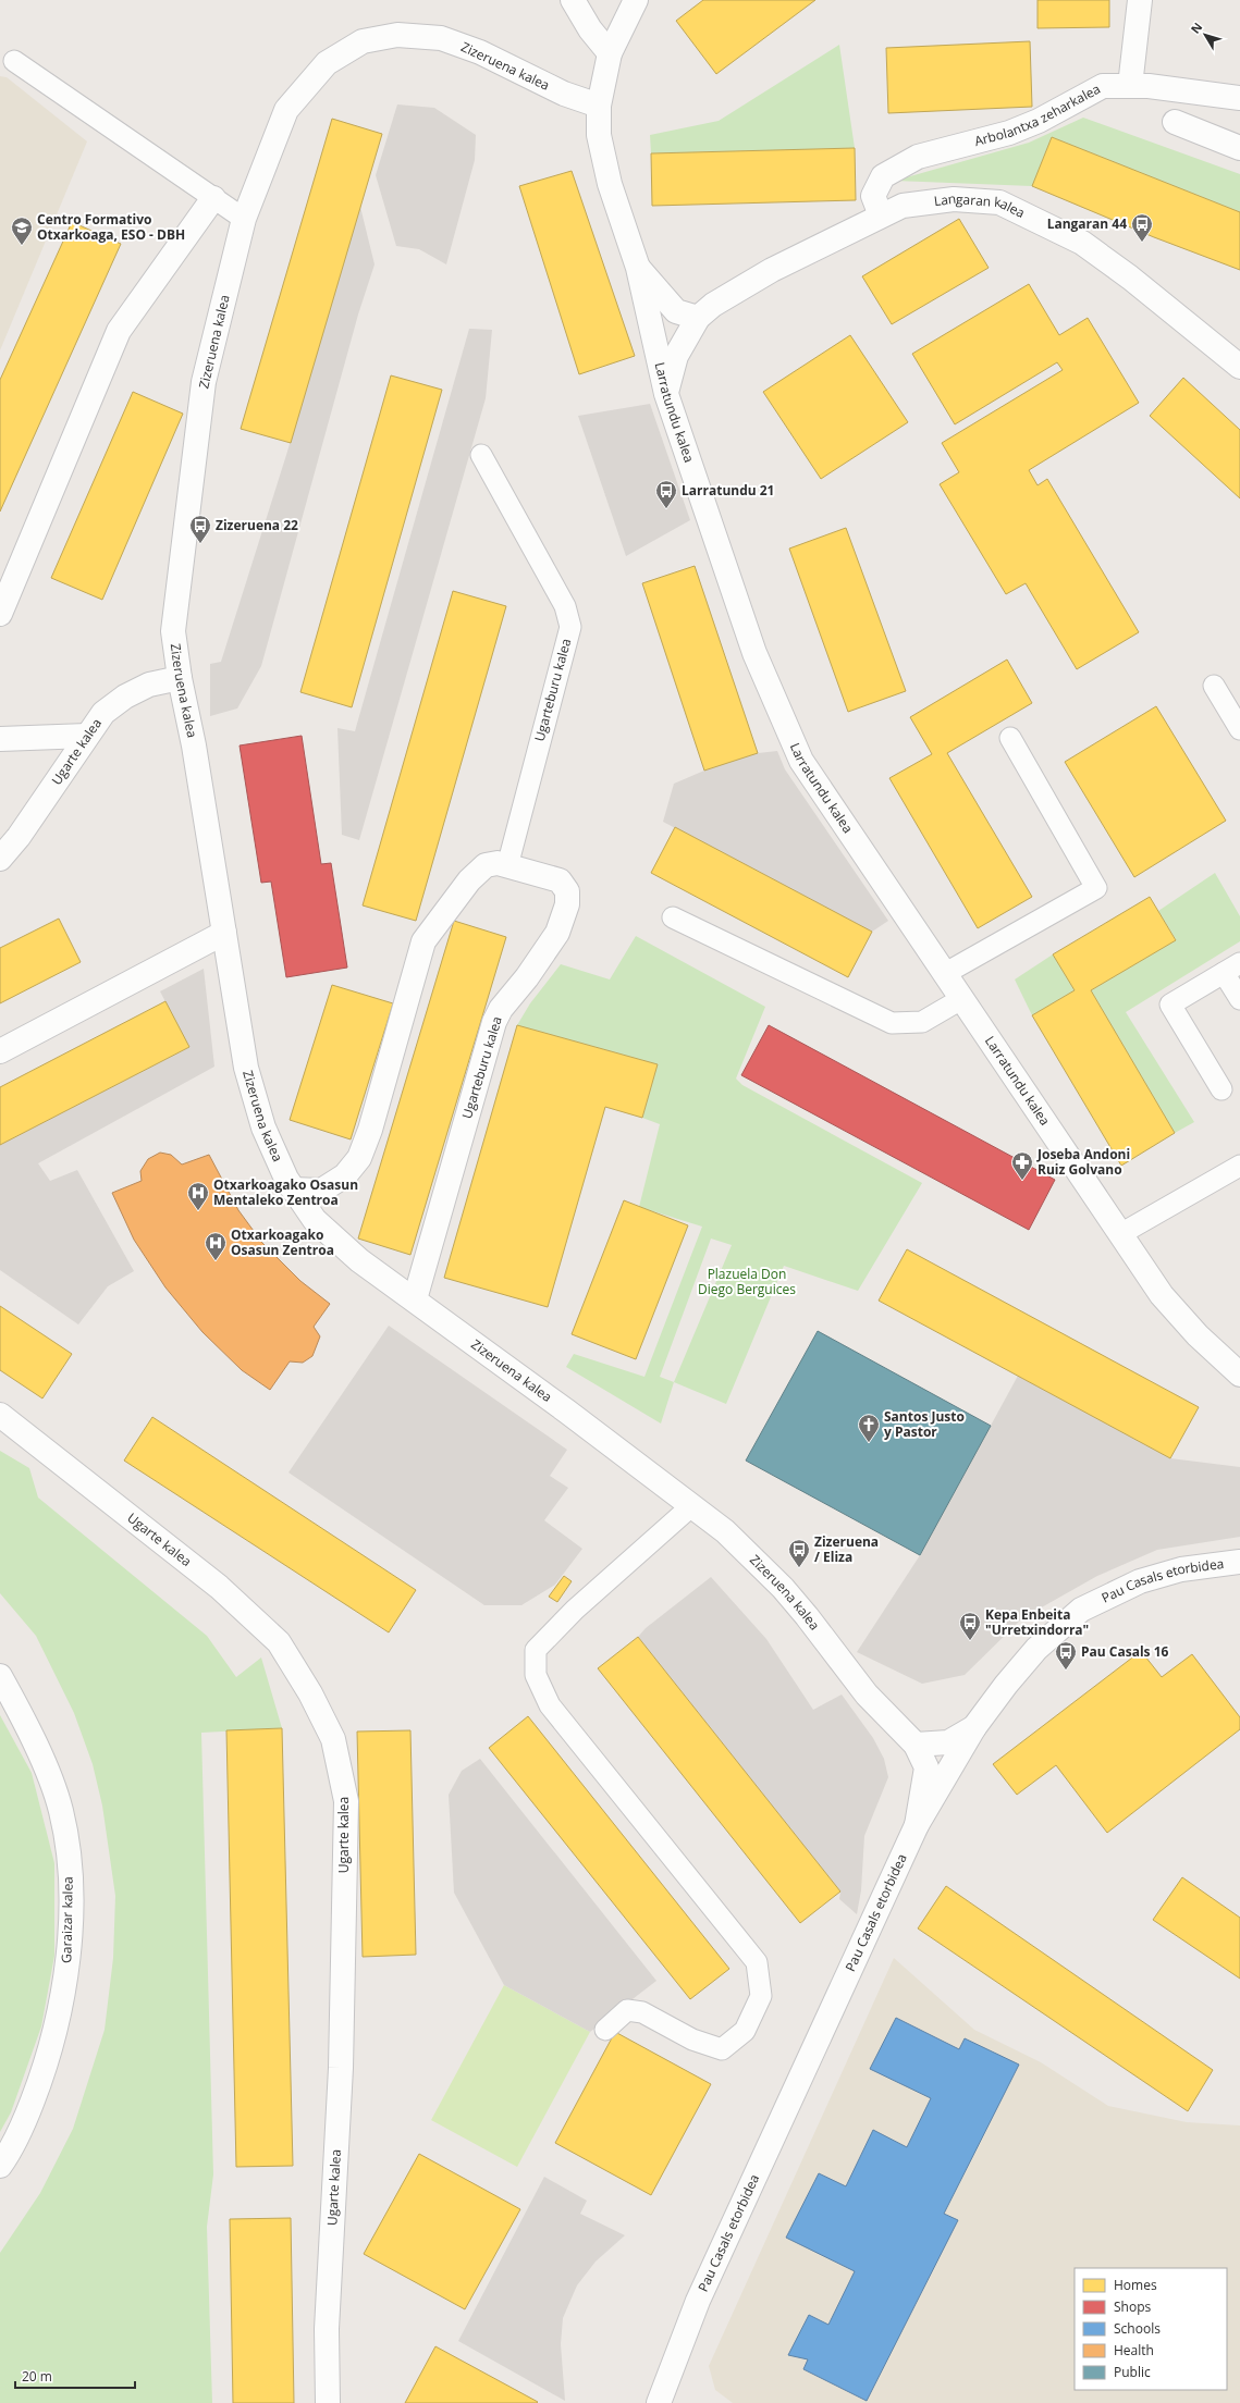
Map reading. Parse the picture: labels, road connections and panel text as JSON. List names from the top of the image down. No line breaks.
{"streets":{"street":["Zizeruena kalea","Arbolantxa zeharkalea","Langaran kalea","Larratundu kalea","Ugarteburu kalea","Ugarte kalea","Pau Casals etorbidea","Garaizar kalea"]},"crossings":[["Zizeruena kalea","Larratundu kalea"],["Zizeruena kalea","Ugarteburu kalea"],["Zizeruena kalea","Ugarte kalea"],["Zizeruena kalea","Pau Casals etorbidea"],["Arbolantxa zeharkalea","Langaran kalea"],["Langaran kalea","Larratundu kalea"]],"parks":["Plazuela Don Diego Berguices"],"places":{"bus stop":["Langaran 44","Larratundu 21","Zizeruena 22","Zizeruena / Eliza","Kepa Enbeita \"Urretxindorra\"","Pau Casals 16"],"school or university":["Centro Formativo Otxarkoaga, ESO - DBH"],"pharmacy":["Joseba Andoni Ruiz Golvano"],"hospital":["Otxarkoagako Osasun Mentaleko Zentroa","Otxarkoagako Osasun Zentroa"],"church":["Santos Justo y Pastor"]},"legend":["Homes","Shops","Schools","Health","Public"],"scale_bar":"20 m","north":"top left"}
